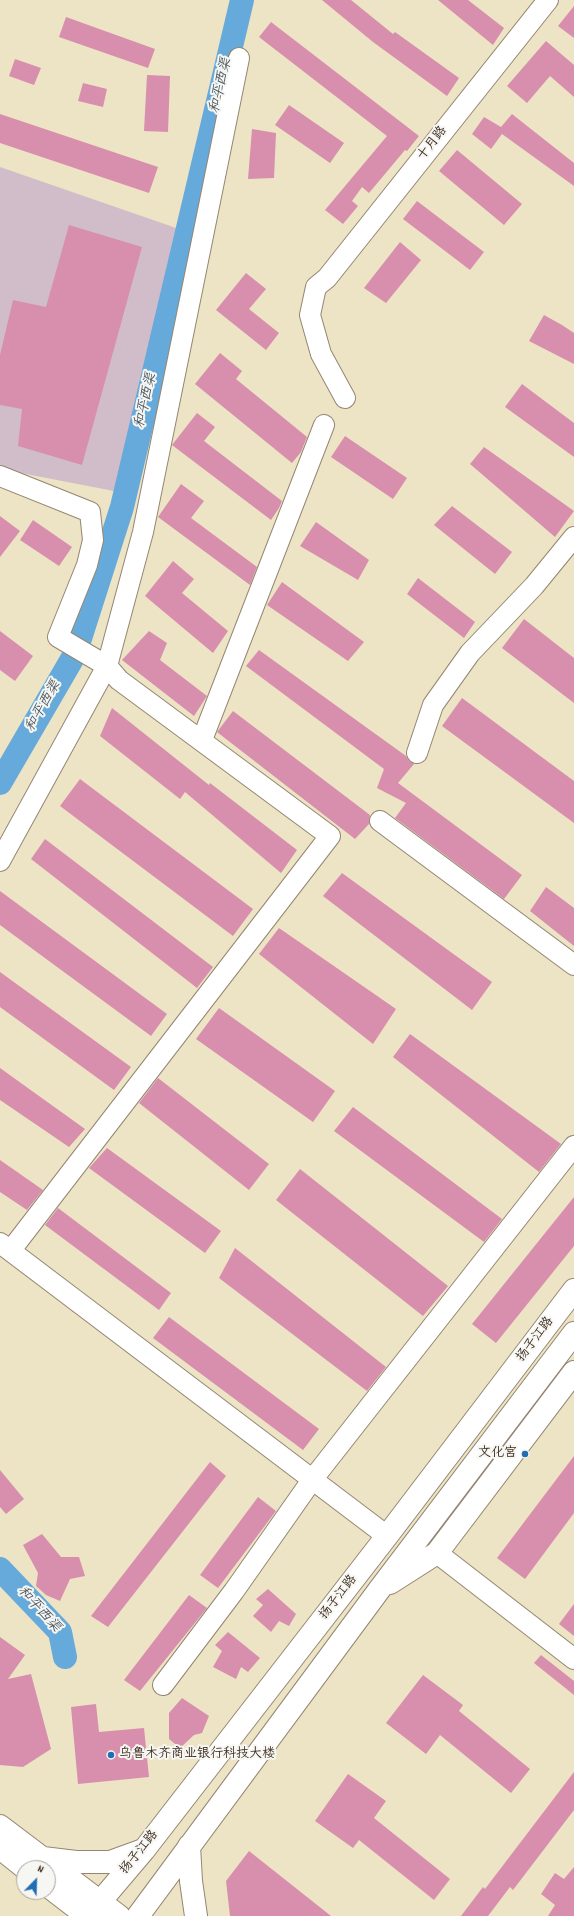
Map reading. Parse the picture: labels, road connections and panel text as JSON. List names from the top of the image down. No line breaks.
{"streets":{"main road":["扬子江路"],"street":["十月路"]},"water":["和平西渠"],"places":["文化宫","乌鲁木齐商业银行科技大楼"],"north":"top right"}
